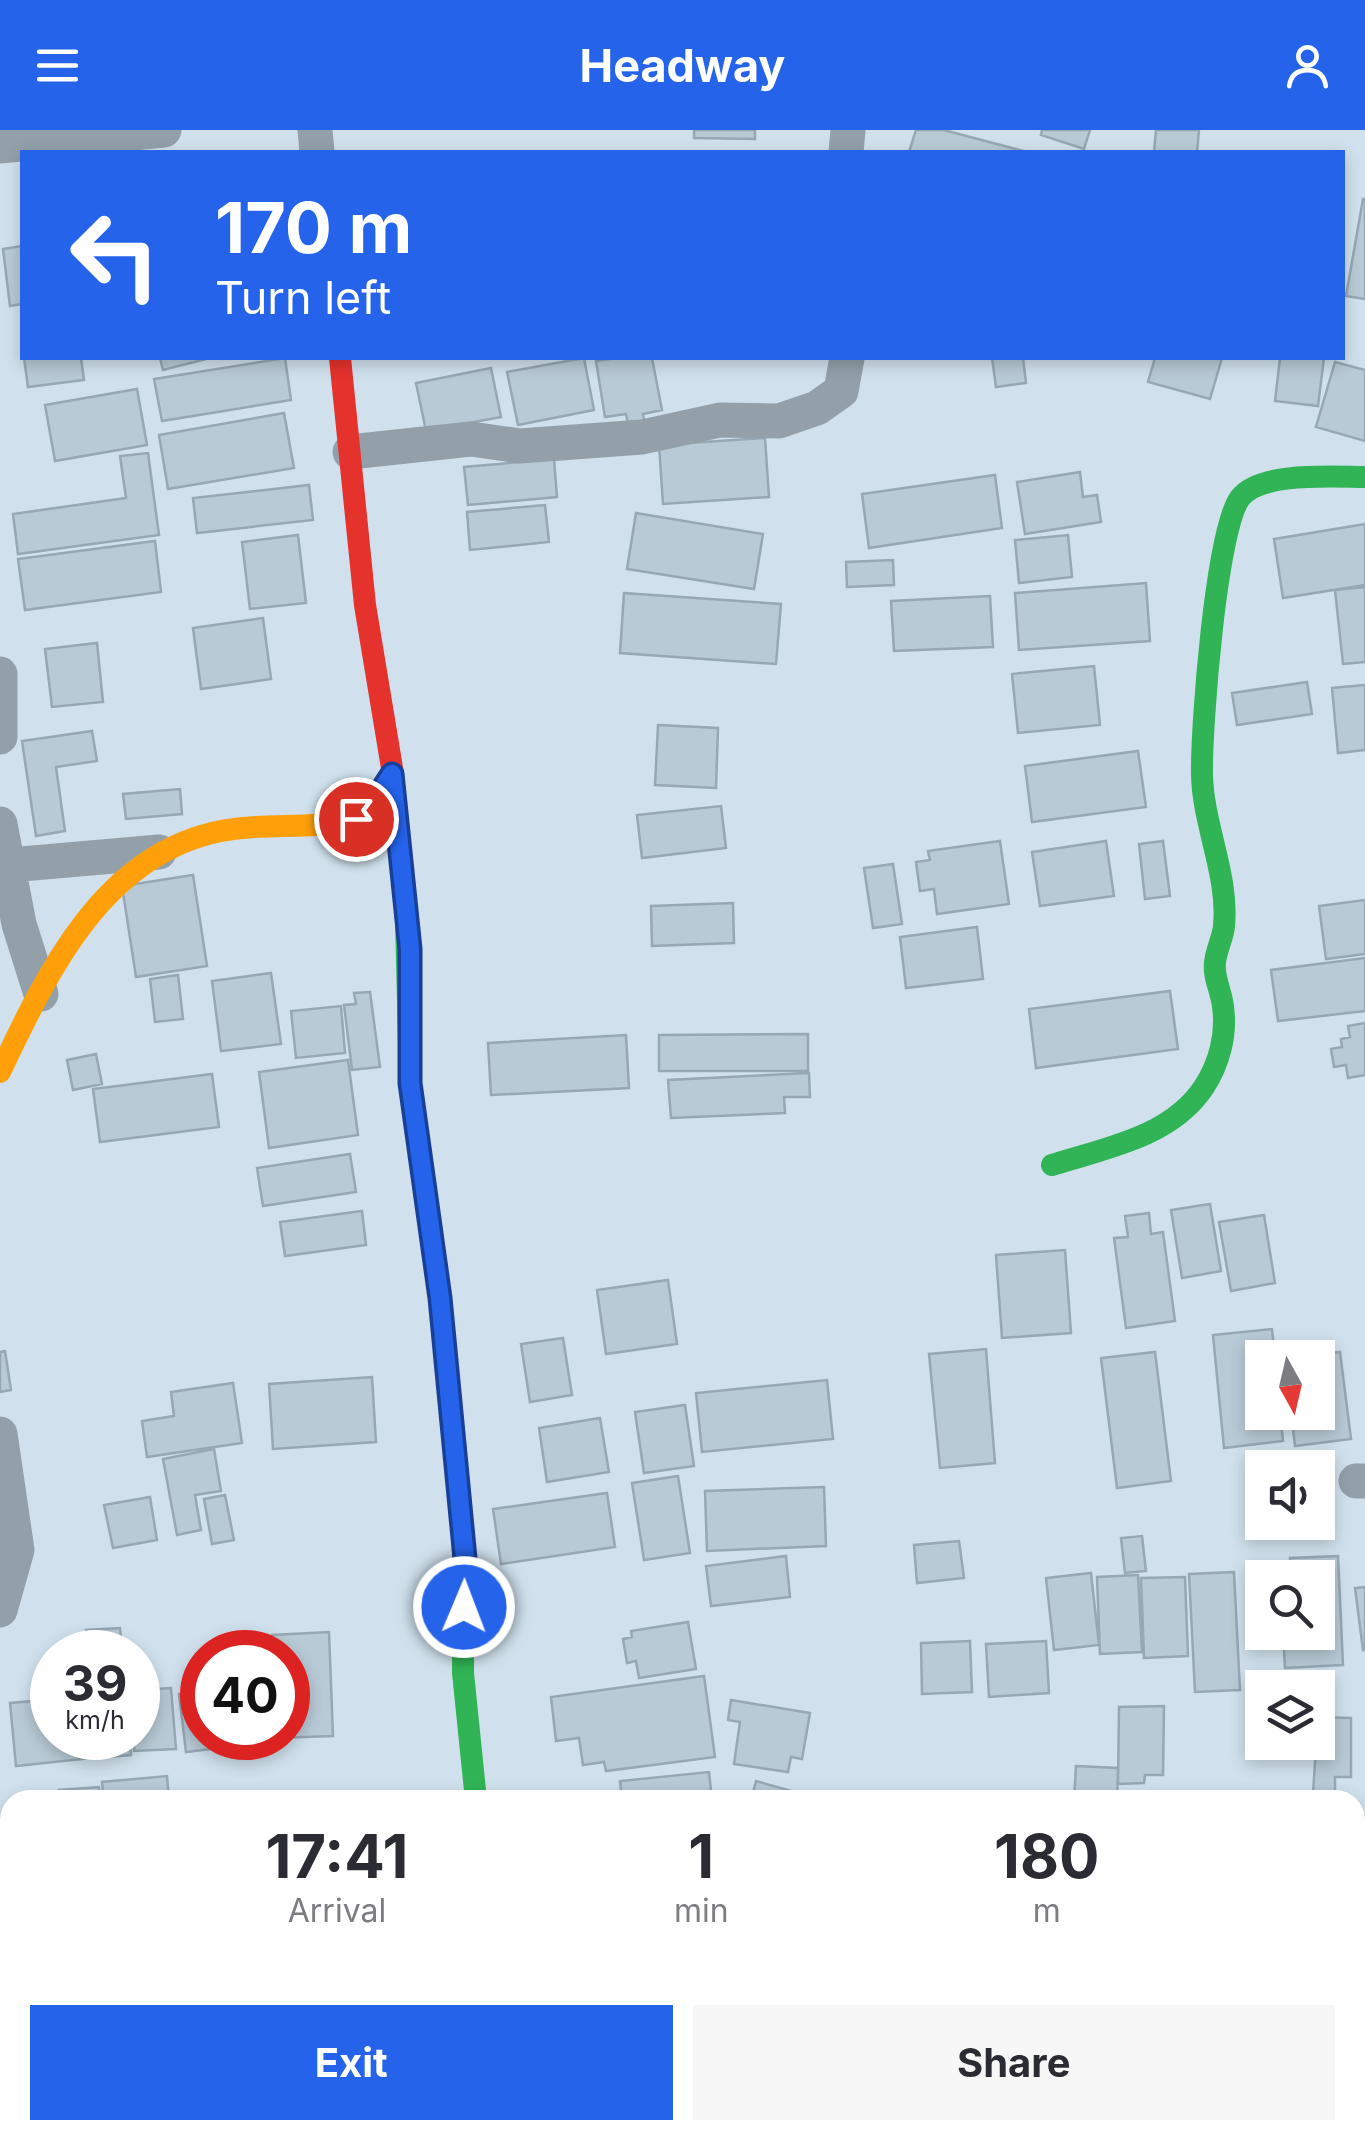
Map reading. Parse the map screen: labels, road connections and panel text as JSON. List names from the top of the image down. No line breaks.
{"north":"bottom","page":{"header":"Headway","turn":["170 m","Turn left"],"speed":"39 km/h","limit":"40","eta":["17:41","Arrival","1","min","180","m"],"buttons":["Exit","Share"]}}
